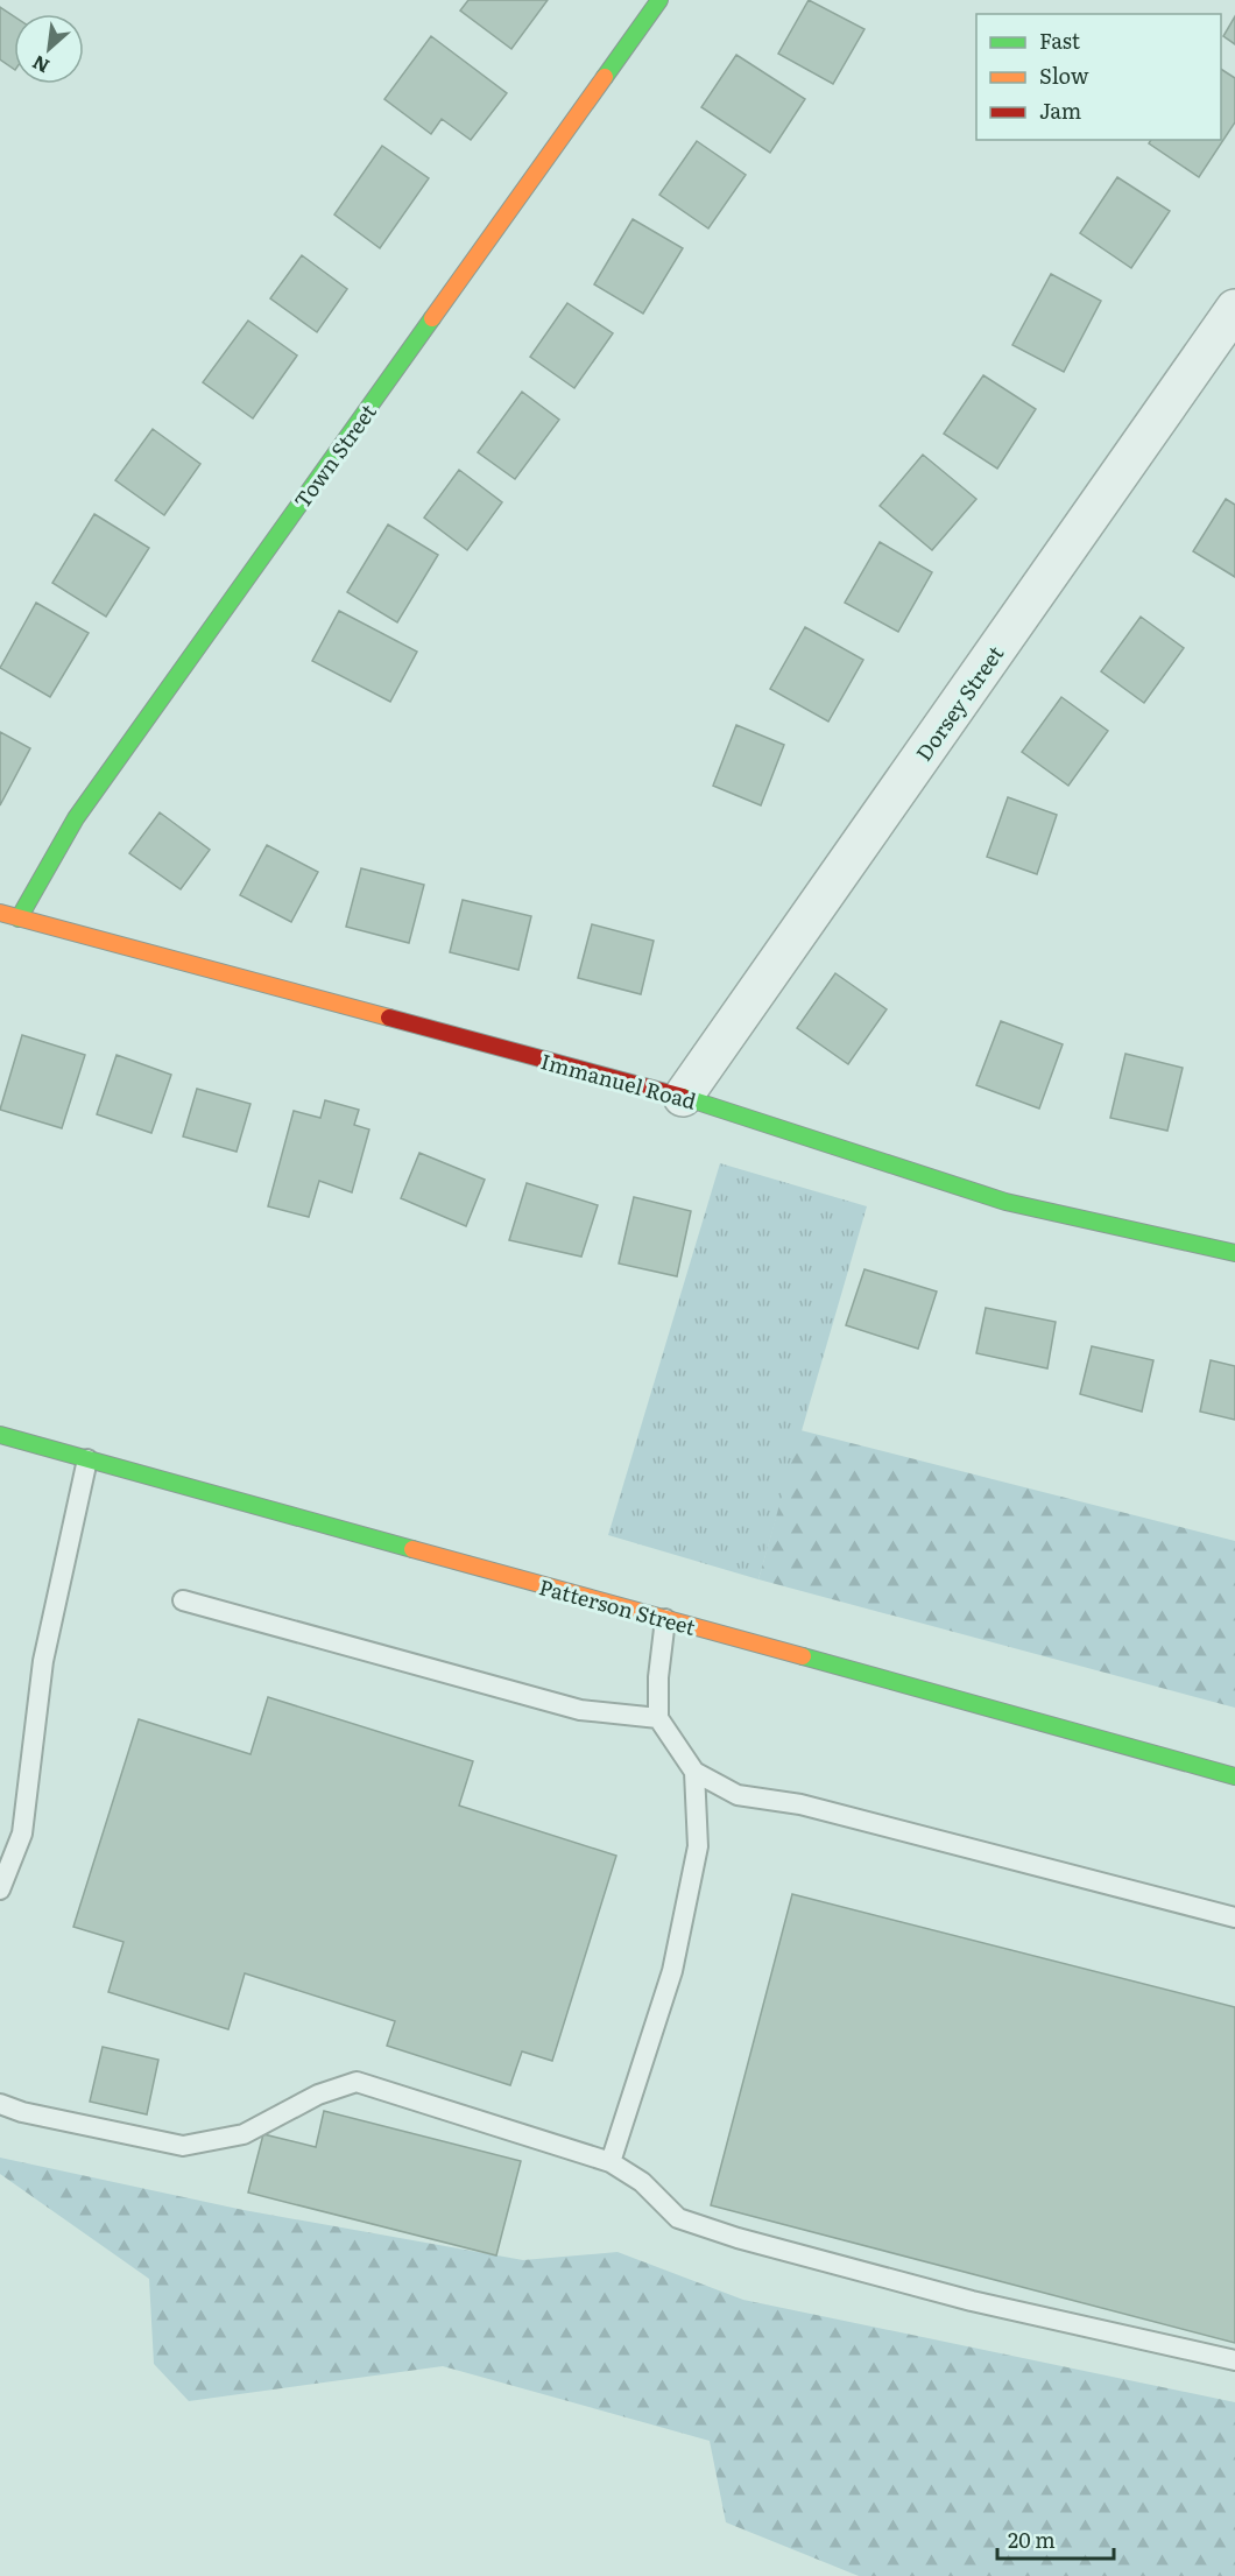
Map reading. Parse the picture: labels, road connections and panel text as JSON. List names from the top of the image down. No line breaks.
{"streets":{"street":["Town Street","Dorsey Street","Immanuel Road","Patterson Street"]},"crossings":[["Town Street","Immanuel Road"],["Dorsey Street","Immanuel Road"]],"legend":["Fast","Slow","Jam"],"scale_bar":"20 m","north":"bottom left"}
